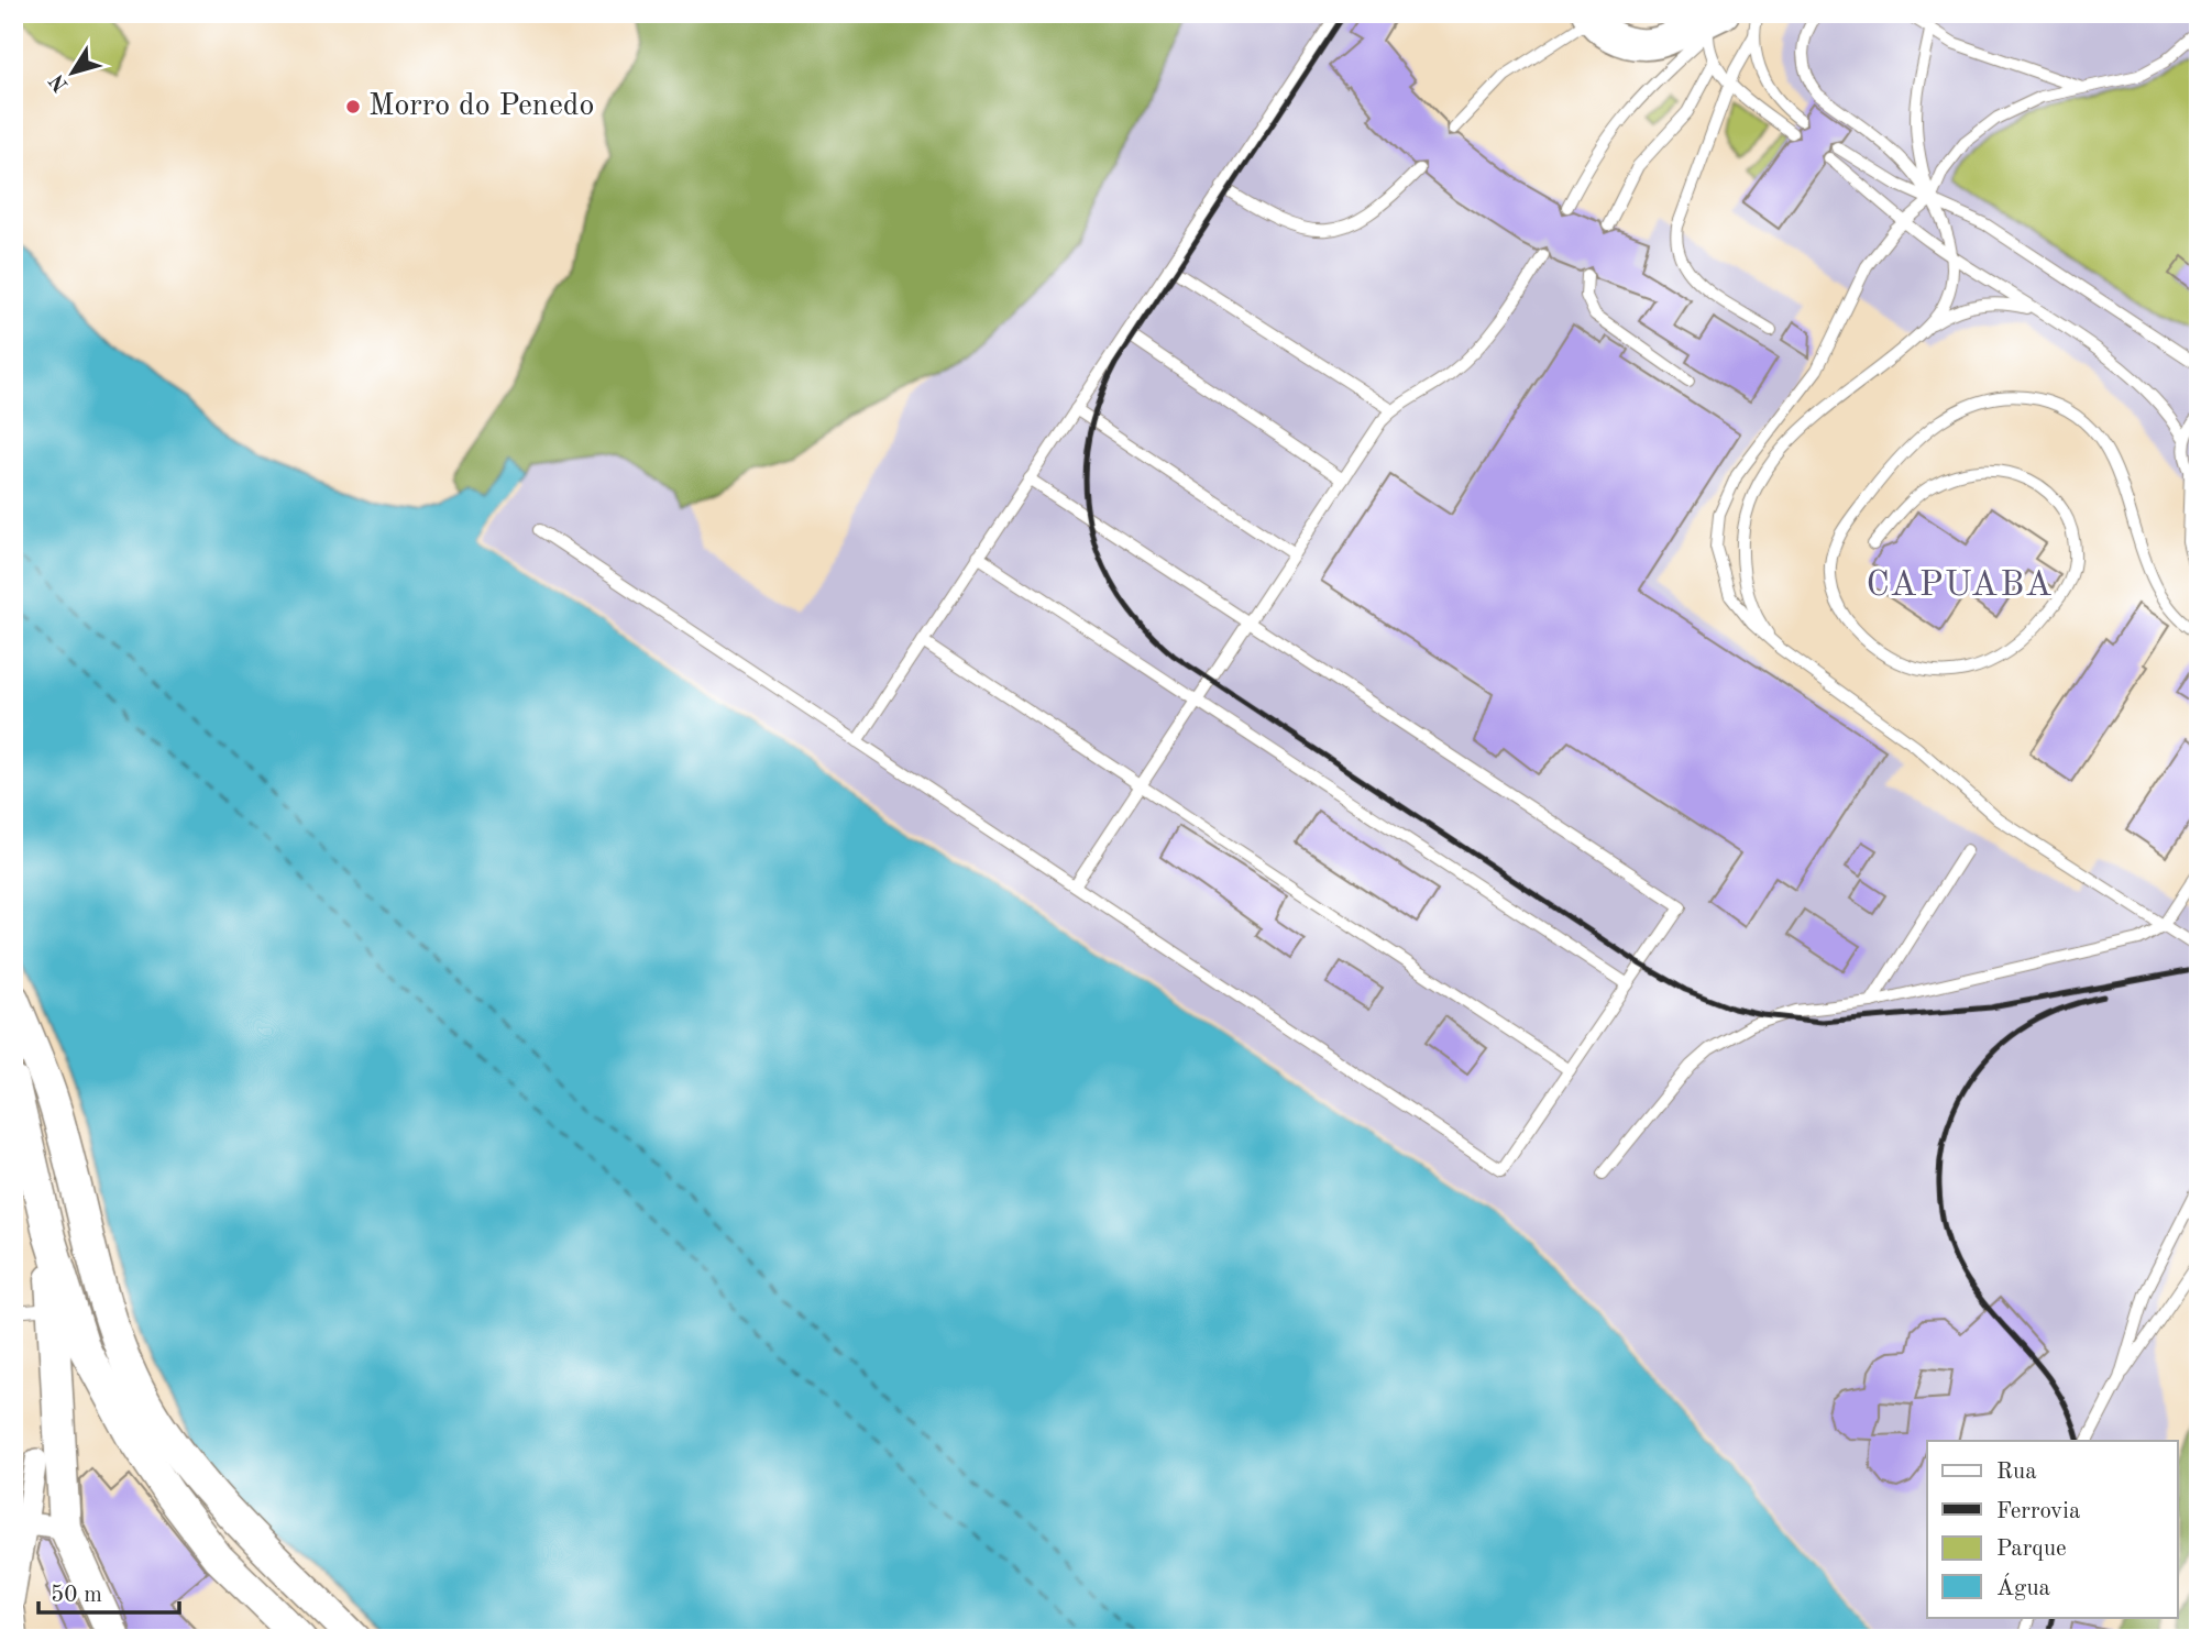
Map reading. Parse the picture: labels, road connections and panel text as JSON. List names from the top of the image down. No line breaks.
{"districts":["CAPUABA"],"places":["Morro do Penedo"],"legend":["Rua","Ferrovia","Parque","Água"],"scale_bar":"50 m","north":"bottom left"}
